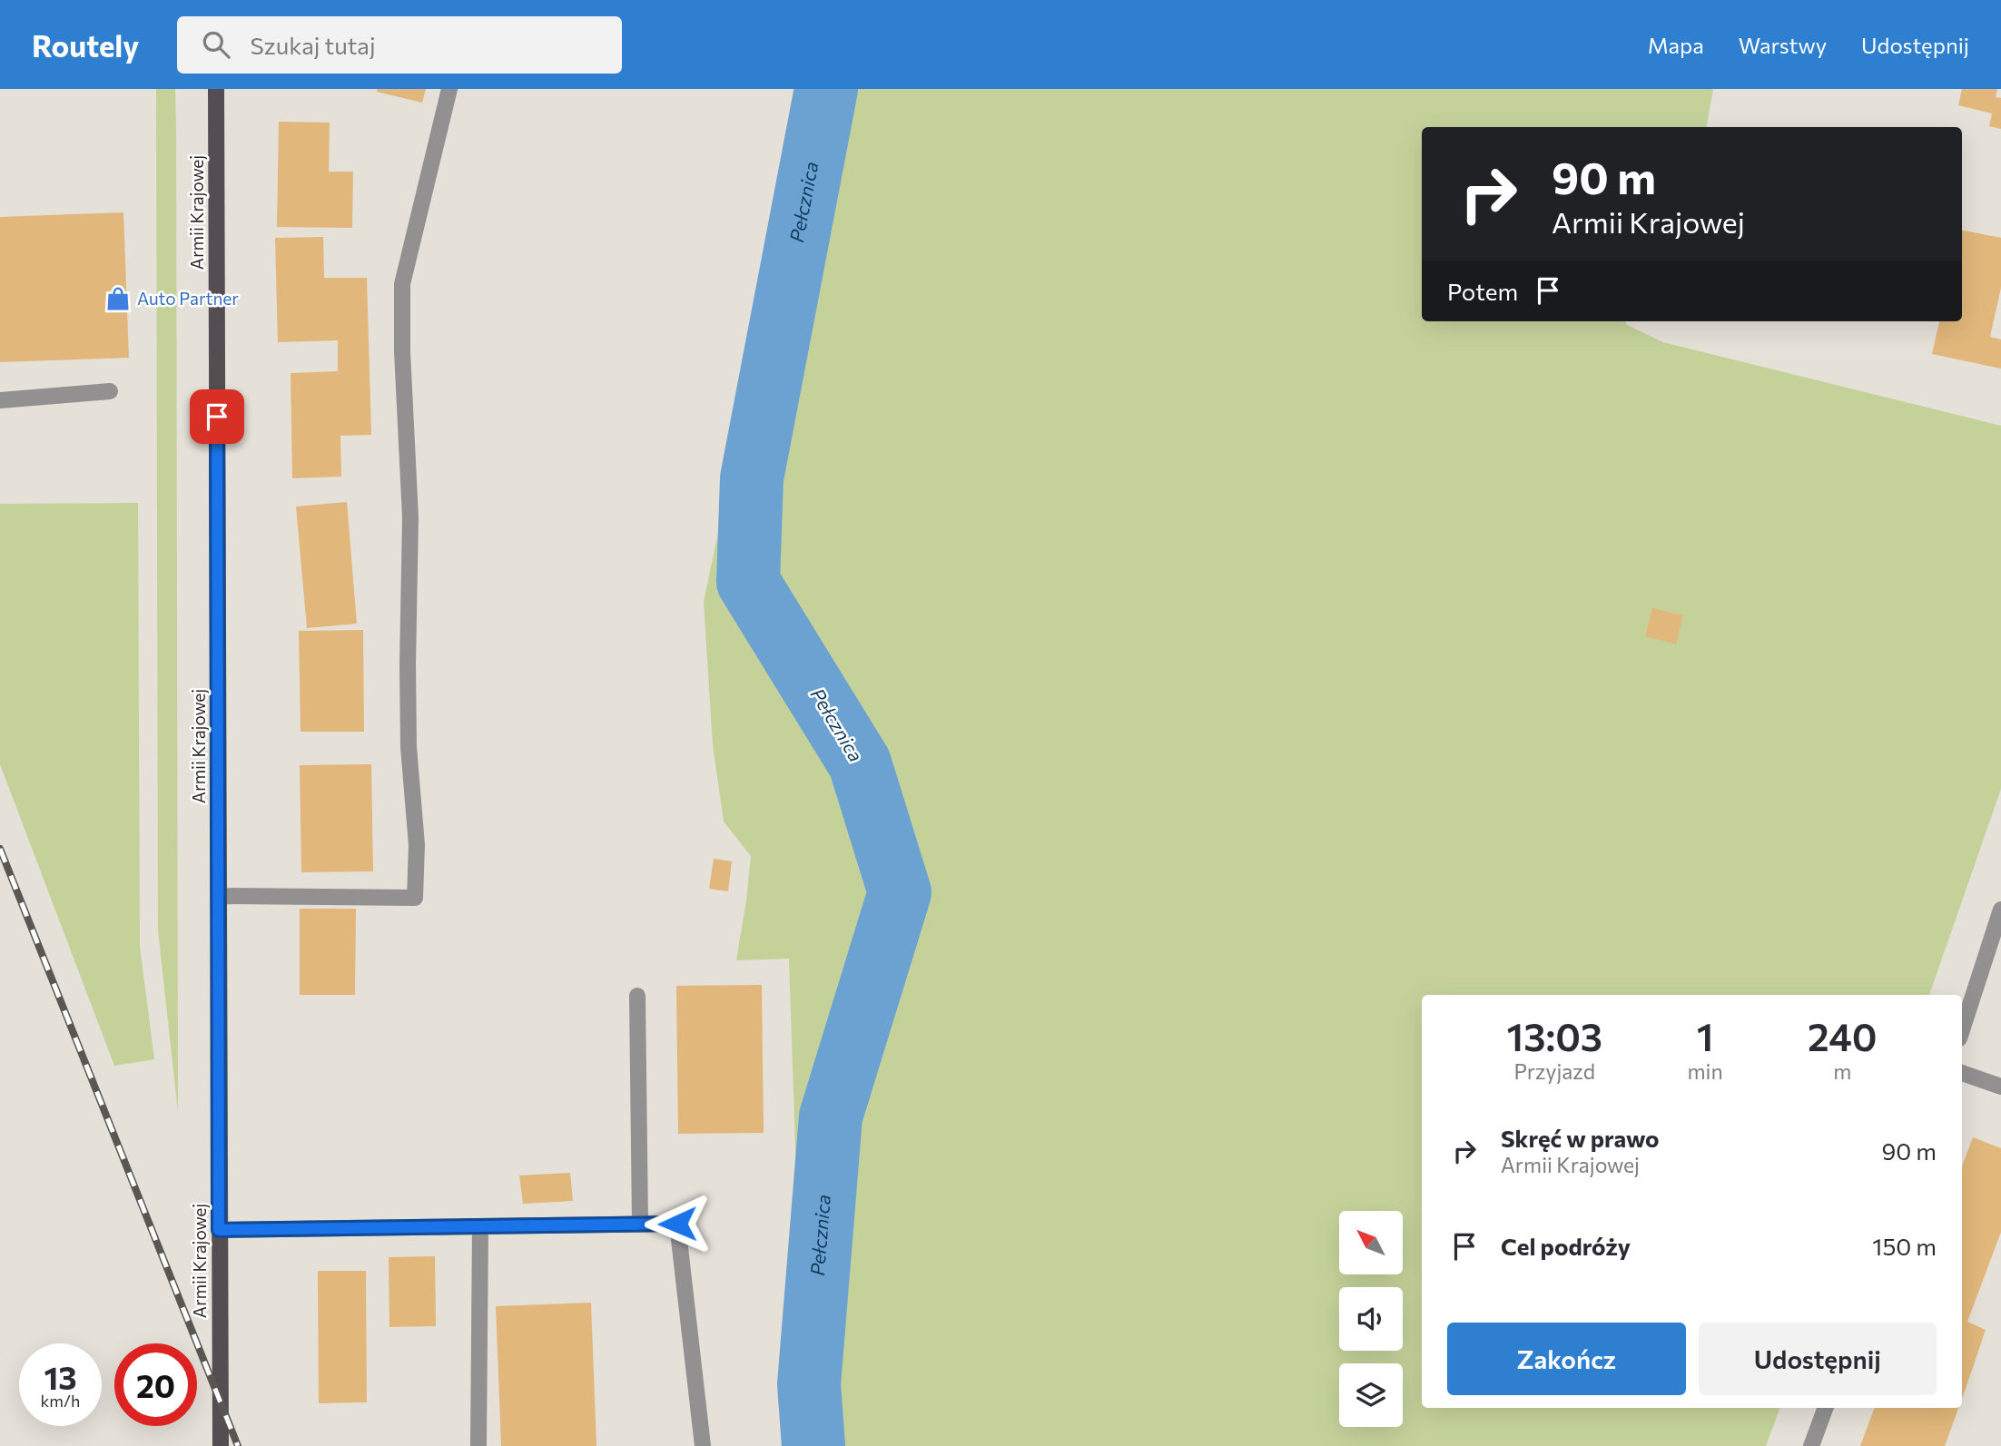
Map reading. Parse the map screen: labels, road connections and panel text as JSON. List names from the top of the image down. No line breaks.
{"streets":{"main road":["Armii Krajowej"]},"water":["Pełcznica"],"places":{"shop":["Auto Partner"]},"north":"top left","page":{"header":"Routely","search":"Szukaj tutaj","nav":["Mapa","Warstwy","Udostępnij"],"turn":["90 m","Armii Krajowej"],"then":"Potem","eta":["13:03","Przyjazd","1","min","240","m"],"list":[{"name":"Skręć w prawo","note":"Armii Krajowej","value":"90 m"},{"name":"Cel podróży","value":"150 m"}],"buttons":["Zakończ","Udostępnij"],"speed":"13 km/h","limit":"20"}}
